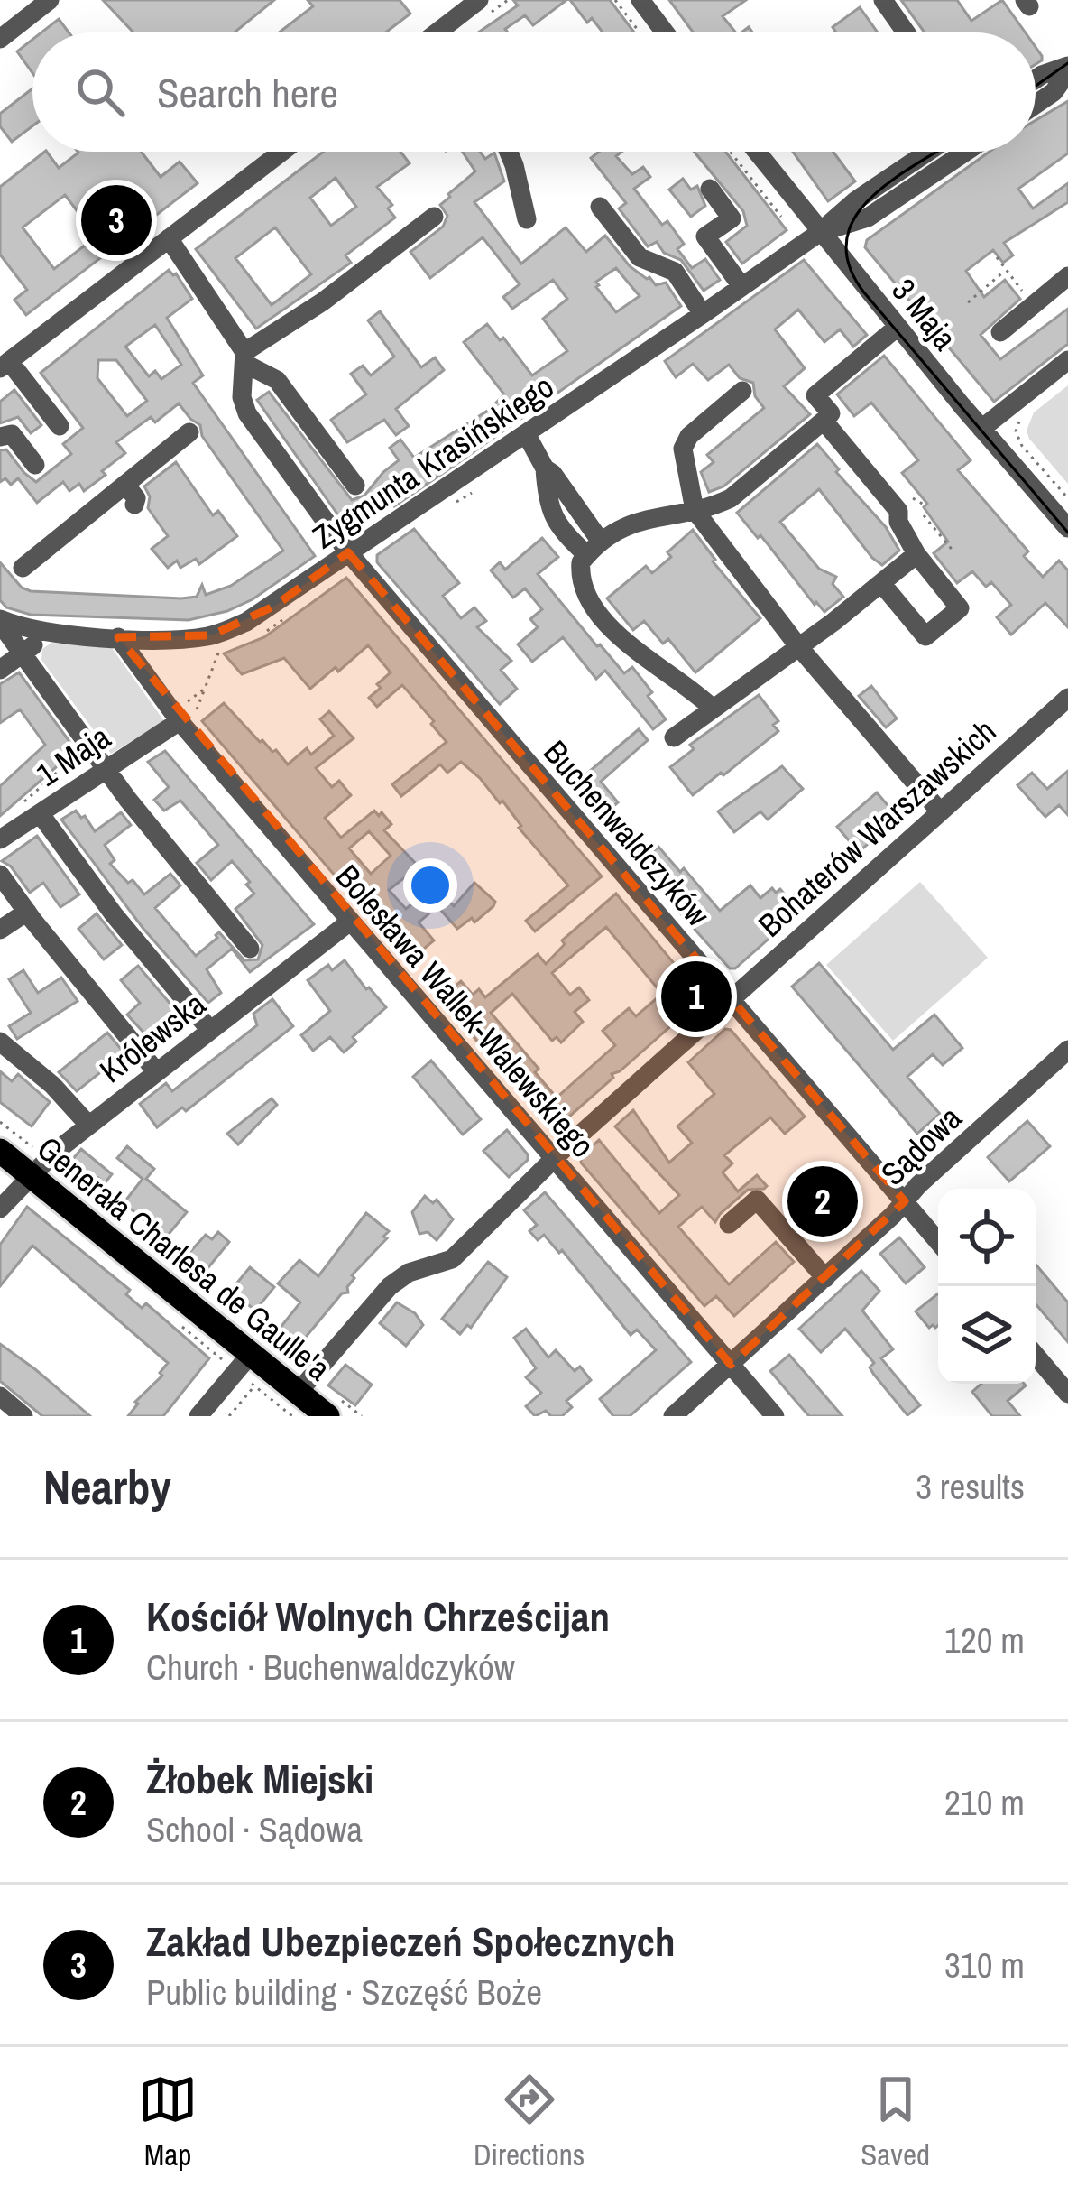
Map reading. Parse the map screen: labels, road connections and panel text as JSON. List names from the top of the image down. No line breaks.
{"streets":{"main road":["Generała Charlesa de Gaulle'a"],"street":["3 Maja","Zygmunta Krasińskiego","1 Maja","Bohaterów Warszawskich","Buchenwaldczyków","Bolesława Wallek-Walewskiego","Królewska","Sądowa"]},"crossings":[["3 Maja","Zygmunta Krasińskiego"],["Zygmunta Krasińskiego","Buchenwaldczyków"],["Zygmunta Krasińskiego","Bolesława Wallek-Walewskiego"],["1 Maja","Bolesława Wallek-Walewskiego"],["Bohaterów Warszawskich","Buchenwaldczyków"],["Bohaterów Warszawskich","Bolesława Wallek-Walewskiego"],["Bohaterów Warszawskich","Generała Charlesa de Gaulle'a"],["Buchenwaldczyków","Sądowa"],["Bolesława Wallek-Walewskiego","Królewska"],["Bolesława Wallek-Walewskiego","Sądowa"],["Królewska","Generała Charlesa de Gaulle'a"]],"page":{"search":"Search here","pins":["3","1","2"],"heading":["Nearby","3 results"],"list":[{"mark":"1","name":"Kościół Wolnych Chrześcijan","note":"Church · Buchenwaldczyków","value":"120 m"},{"mark":"2","name":"Żłobek Miejski","note":"School · Sądowa","value":"210 m"},{"mark":"3","name":"Zakład Ubezpieczeń Społecznych","note":"Public building · Szczęść Boże","value":"310 m"}],"nav":["Map","Directions","Saved"]}}
